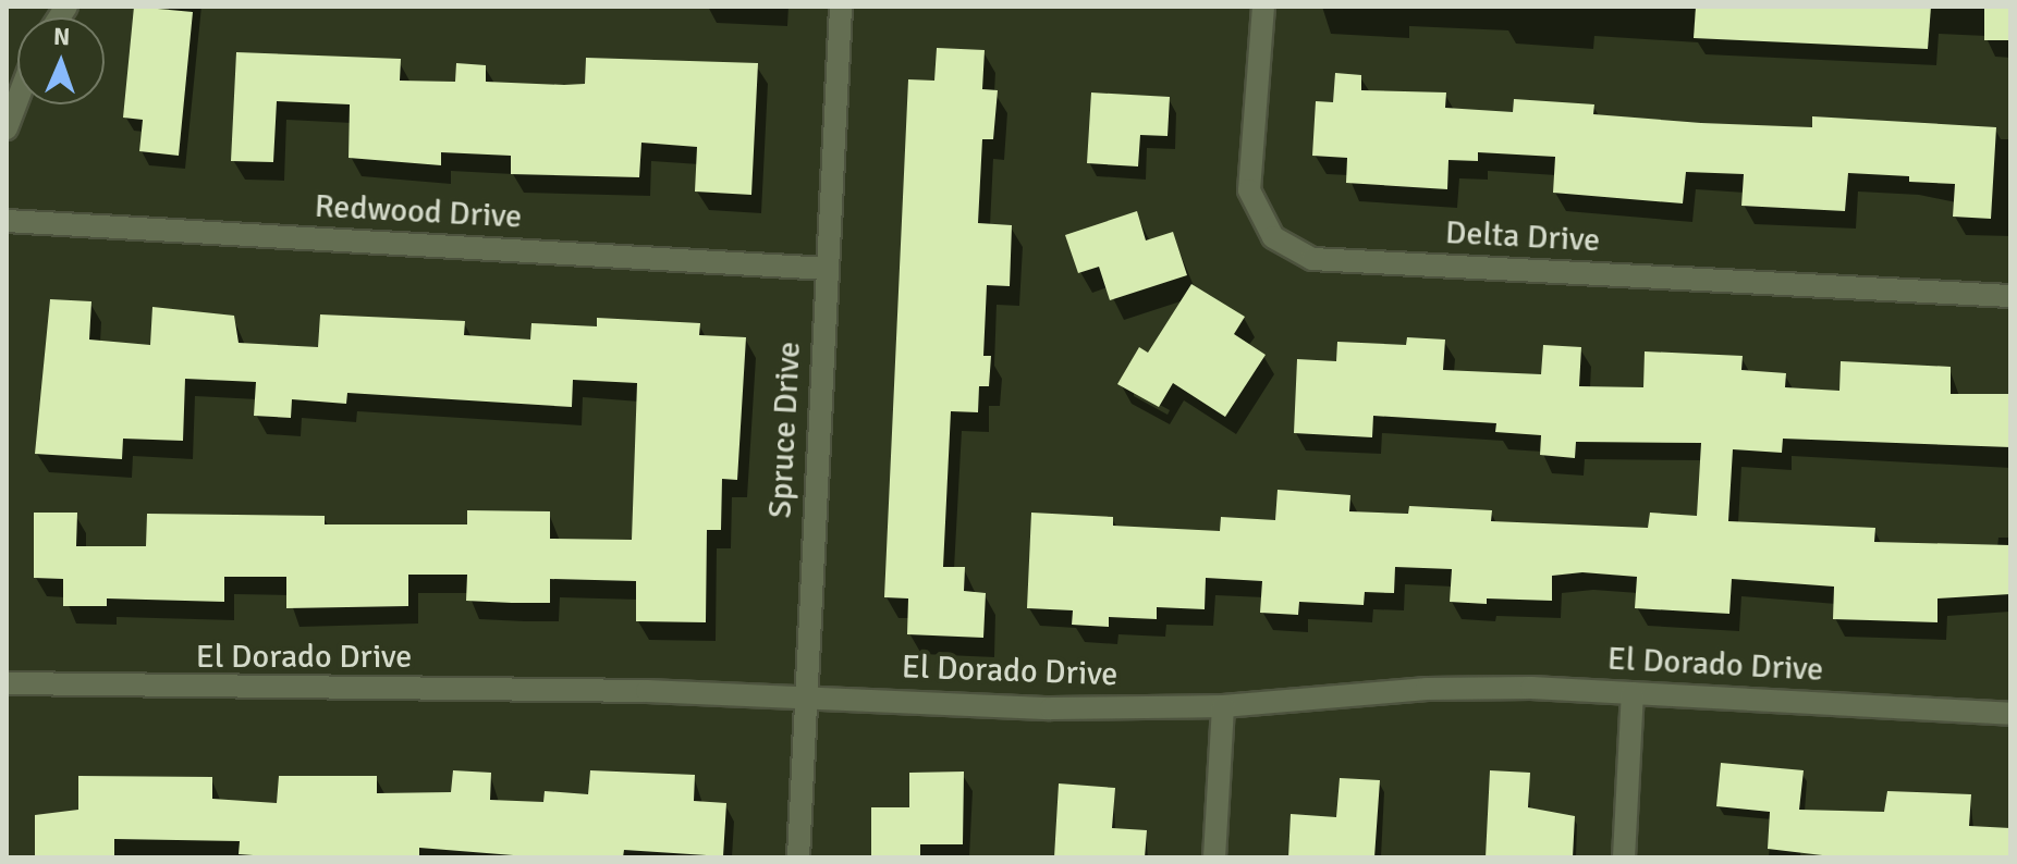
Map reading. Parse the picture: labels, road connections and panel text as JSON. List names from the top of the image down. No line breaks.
{"streets":{"street":["Redwood Drive","Delta Drive","Spruce Drive","El Dorado Drive"]},"crossings":[["Redwood Drive","Spruce Drive"],["Spruce Drive","El Dorado Drive"]],"north":"top"}
